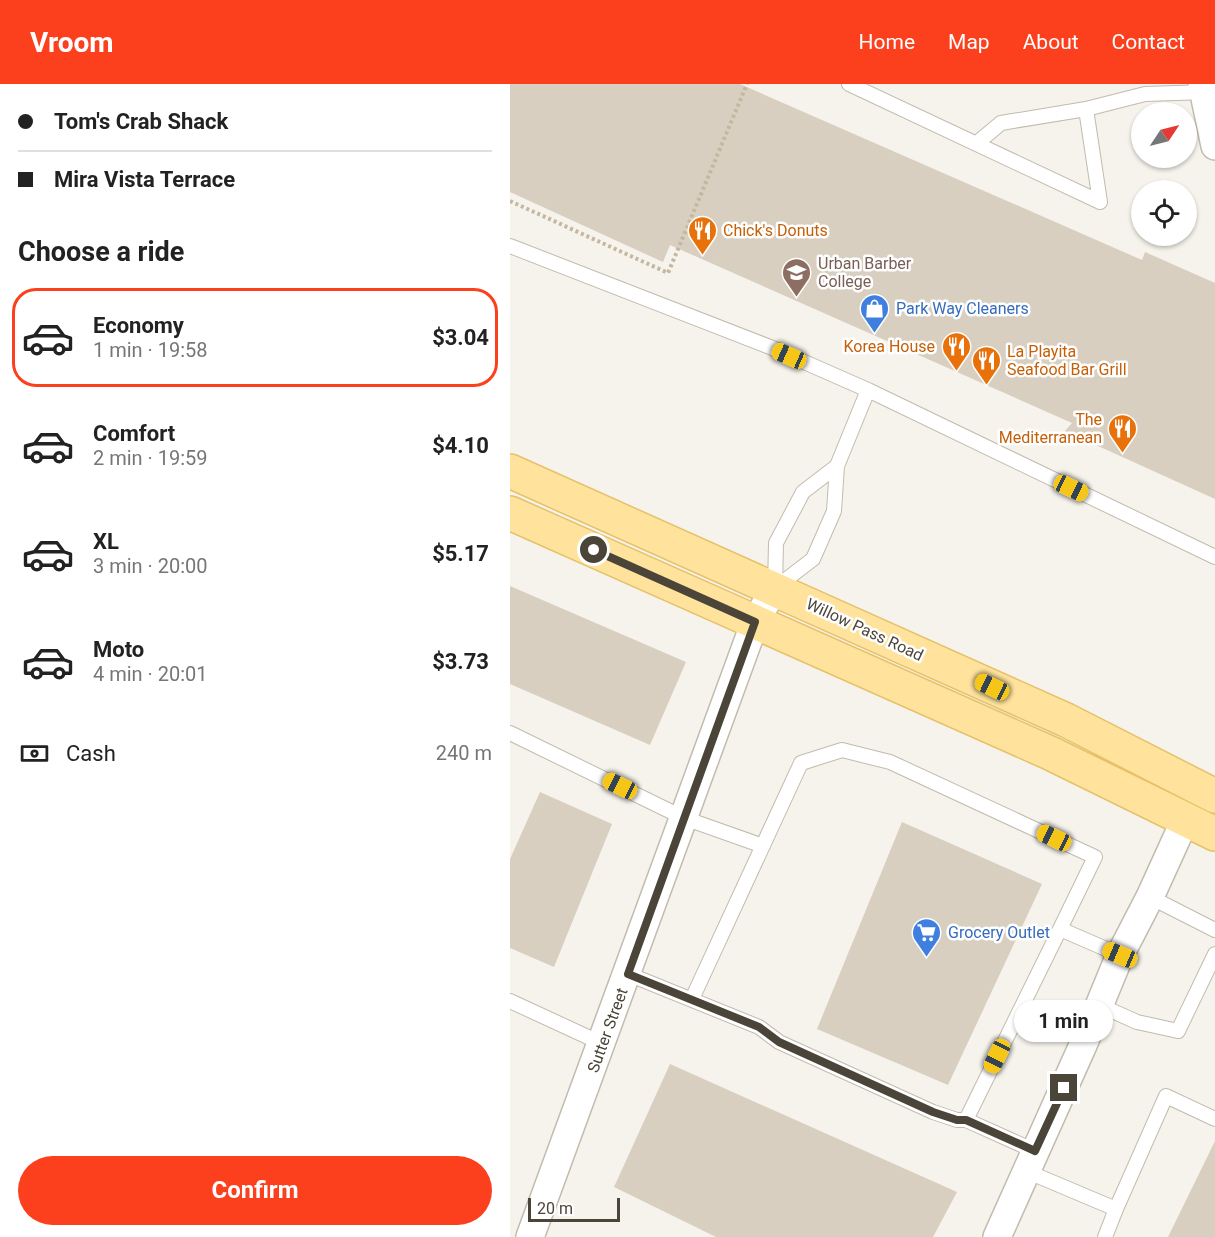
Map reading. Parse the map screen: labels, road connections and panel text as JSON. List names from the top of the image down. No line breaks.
{"streets":{"main road":["Willow Pass Road"],"street":["Sutter Street"]},"crossings":[["Willow Pass Road","Sutter Street"]],"places":{"restaurant":["Chick's Donuts","Korea House","La Playita Seafood Bar Grill","The Mediterranean"],"school or university":["Urban Barber College"],"shop":["Park Way Cleaners"],"supermarket":["Grocery Outlet"]},"scale_bar":"20 m","north":"top right","page":{"header":"Vroom","nav":["Home","Map","About","Contact"],"banner":["Tom's Crab Shack","Mira Vista Terrace"],"heading":"Choose a ride","list":[{"name":"Economy","note":"1 min · 19:58","value":"$3.04"},{"name":"Comfort","note":"2 min · 19:59","value":"$4.10"},{"name":"XL","note":"3 min · 20:00","value":"$5.17"},{"name":"Moto","note":"4 min · 20:01","value":"$3.73"}],"pay":["Cash","240 m"],"bubble":"1 min","buttons":"Confirm","scale":"20 m"}}
